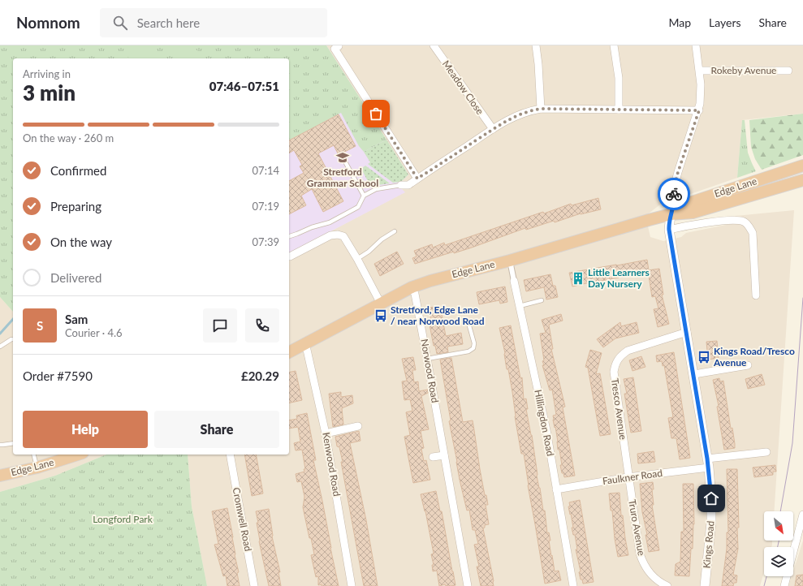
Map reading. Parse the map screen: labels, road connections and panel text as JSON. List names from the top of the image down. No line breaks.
{"streets":{"highway":["Edge Lane"],"street":["Rokeby Avenue","Meadow Close","Norwood Road","Tresco Avenue","Hillingdon Road","Kenwood Road","Faulkner Road","Cromwell Road","Truro Avenue","Kings Road"]},"crossings":[["Edge Lane","Norwood Road"],["Edge Lane","Hillingdon Road"],["Edge Lane","Kenwood Road"],["Edge Lane","Kings Road"],["Tresco Avenue","Faulkner Road"],["Tresco Avenue","Truro Avenue"],["Tresco Avenue","Kings Road"],["Hillingdon Road","Faulkner Road"],["Faulkner Road","Truro Avenue"],["Faulkner Road","Kings Road"]],"parks":["Longford Park"],"places":{"school or university":["Stretford Grammar School"],"building":["Little Learners Day Nursery"],"bus stop":["Stretford, Edge Lane / near Norwood Road","Kings Road/Tresco Avenue"]},"north":"bottom right","page":{"header":"Nomnom","search":"Search here","nav":["Map","Layers","Share"],"heading":["3 min","Arriving in","07:46–07:51"],"panel":["Sam","Courier · 4.6","Order #7590","£20.29"],"bar":"On the way · 260 m","list":[["Confirmed","07:14"],["Preparing","07:19"],["On the way","07:39"],"Delivered"],"round":"S","buttons":["Help","Share"]}}
